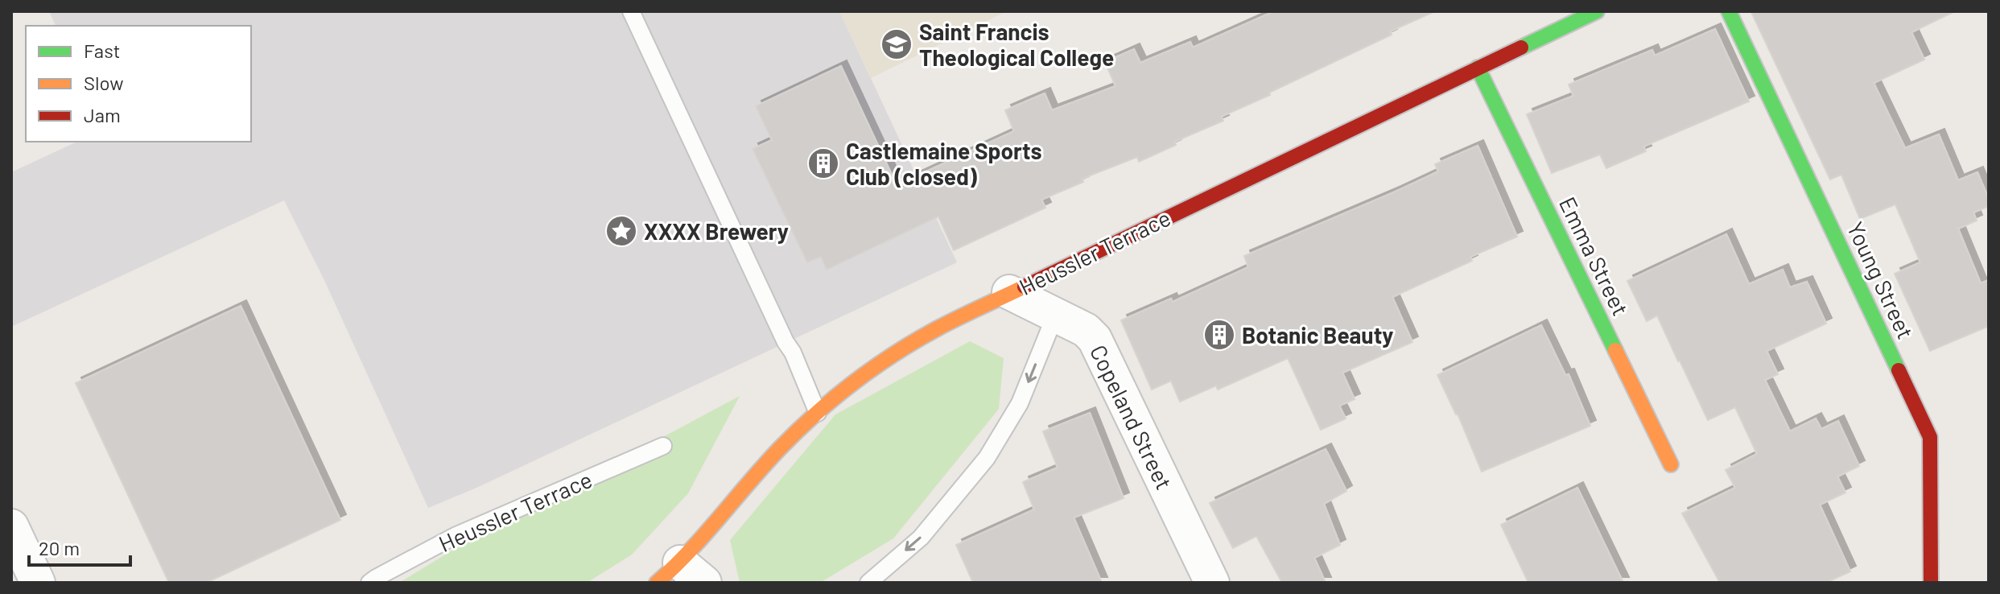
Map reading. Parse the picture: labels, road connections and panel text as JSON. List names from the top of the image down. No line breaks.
{"streets":{"street":["Heussler Terrace","Emma Street","Young Street","Copeland Street"]},"crossings":[["Heussler Terrace","Emma Street"],["Heussler Terrace","Copeland Street"]],"places":{"school or university":["Saint Francis Theological College"],"building":["Castlemaine Sports Club (closed)","Botanic Beauty"],"place":["XXXX Brewery"]},"legend":["Fast","Slow","Jam"],"scale_bar":"20 m"}
